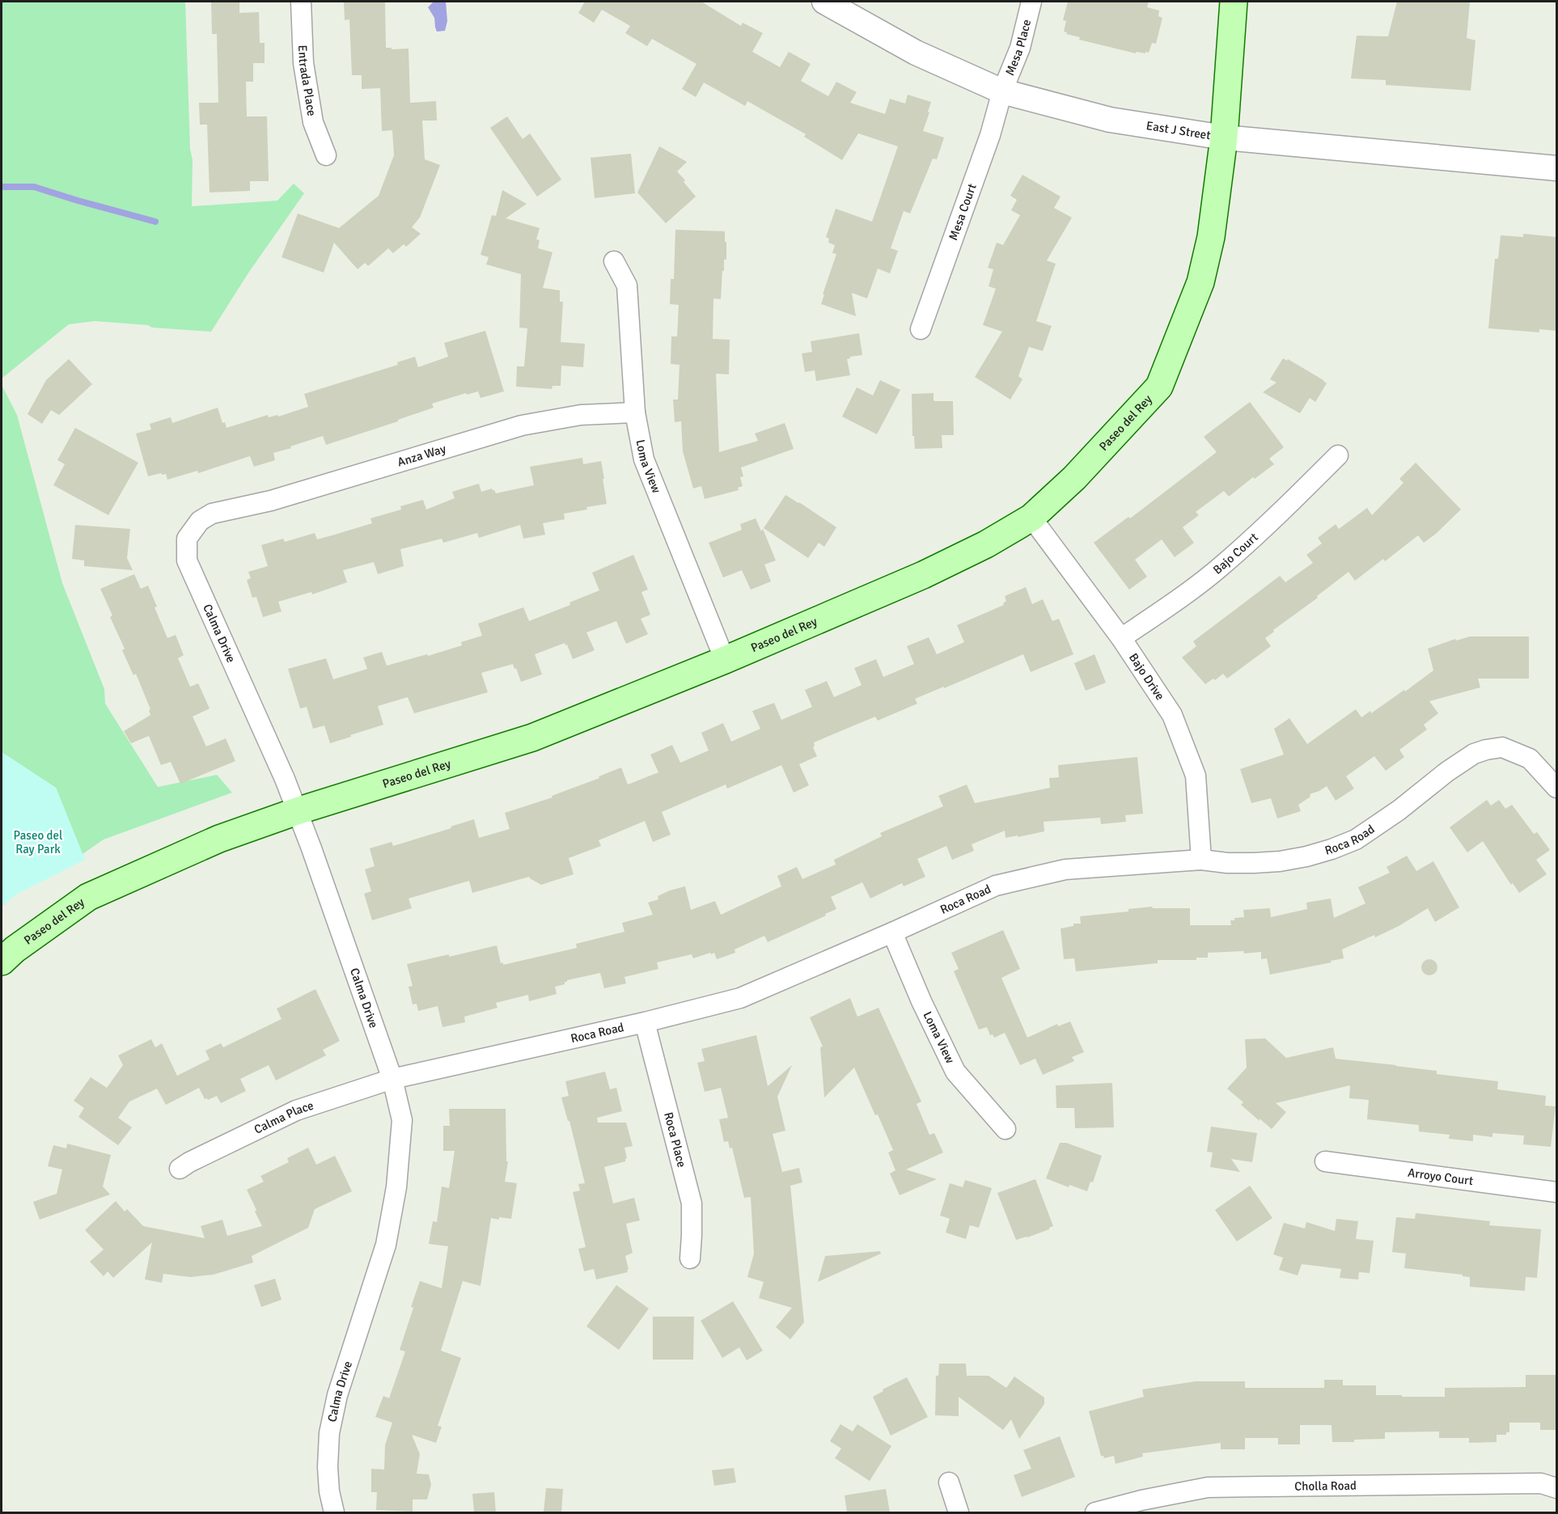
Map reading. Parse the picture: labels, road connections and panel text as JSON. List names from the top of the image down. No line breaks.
{"streets":{"main road":["Paseo del Rey"],"street":["Mesa Place","Entrada Place","East J Street","Mesa Court","Anza Way","Loma View","Bajo Court","Calma Drive","Bajo Drive","Roca Road","Calma Place","Roca Place","Arroyo Court","Cholla Road"]},"crossings":[["Mesa Place","East J Street"],["Mesa Place","Mesa Court"],["East J Street","Mesa Court"],["East J Street","Paseo del Rey"],["Paseo del Rey","Loma View"],["Paseo del Rey","Calma Drive"],["Paseo del Rey","Bajo Drive"],["Anza Way","Loma View"],["Anza Way","Calma Drive"],["Loma View","Roca Road"],["Bajo Court","Bajo Drive"],["Calma Drive","Roca Road"],["Calma Drive","Calma Place"],["Bajo Drive","Roca Road"],["Roca Road","Calma Place"],["Roca Road","Roca Place"]],"parks":["Paseo del Ray Park"]}
